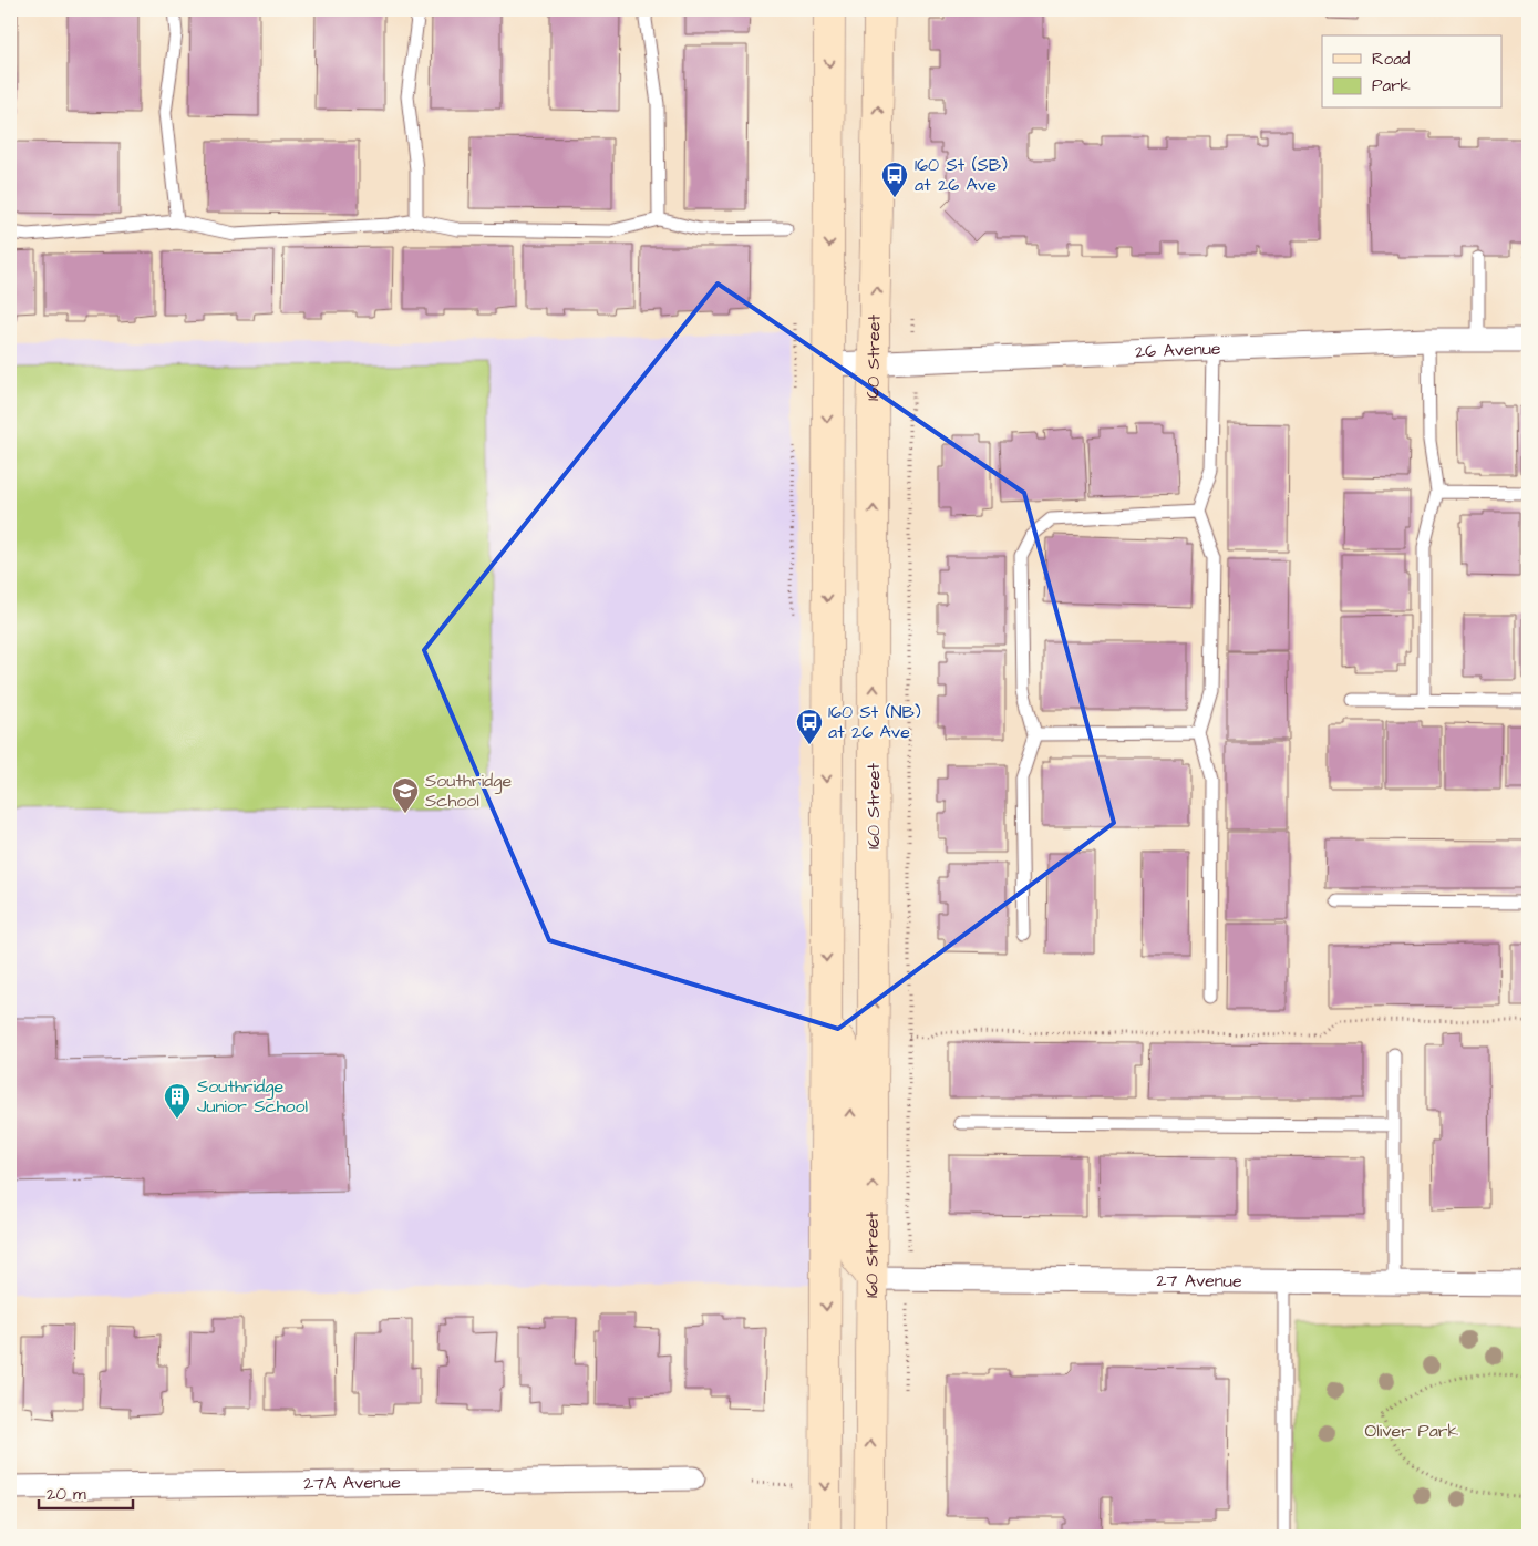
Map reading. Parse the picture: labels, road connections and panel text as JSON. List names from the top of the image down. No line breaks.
{"streets":{"main road":["160 Street"],"street":["26 Avenue","27 Avenue","27A Avenue"]},"crossings":[["26 Avenue","160 Street"],["160 Street","27 Avenue"]],"parks":["Oliver Park"],"places":{"bus stop":["160 St (SB) at 26 Ave","160 St (NB) at 26 Ave"],"school or university":["Southridge School"],"building":["Southridge Junior School"]},"legend":["Road","Park"],"scale_bar":"20 m"}
